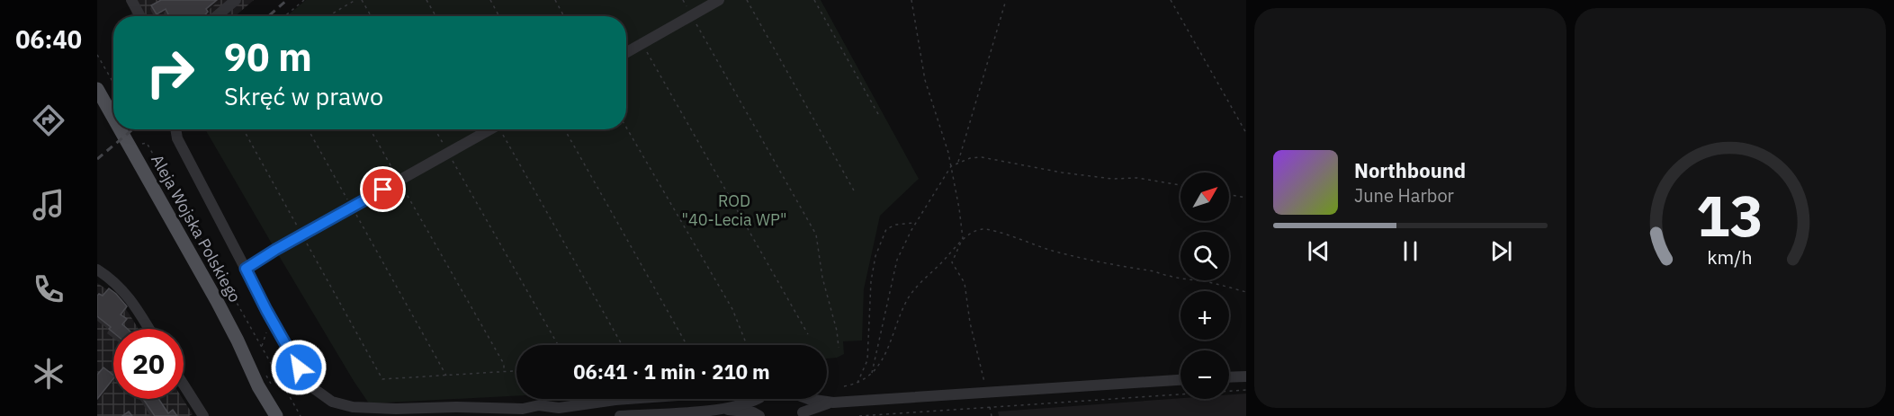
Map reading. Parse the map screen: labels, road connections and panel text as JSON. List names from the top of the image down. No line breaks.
{"streets":{"main road":["Aleja Wojska Polskiego"]},"parks":["ROD \"40-Lecia WP\""],"north":"top right","page":{"tabs":"06:40","turn":["90 m","Skręć w prawo"],"song":["Northbound","June Harbor"],"map_buttons":["+","−"],"limit":"20","trip":"06:41 · 1 min · 210 m","gauge":["13","km/h"]}}
